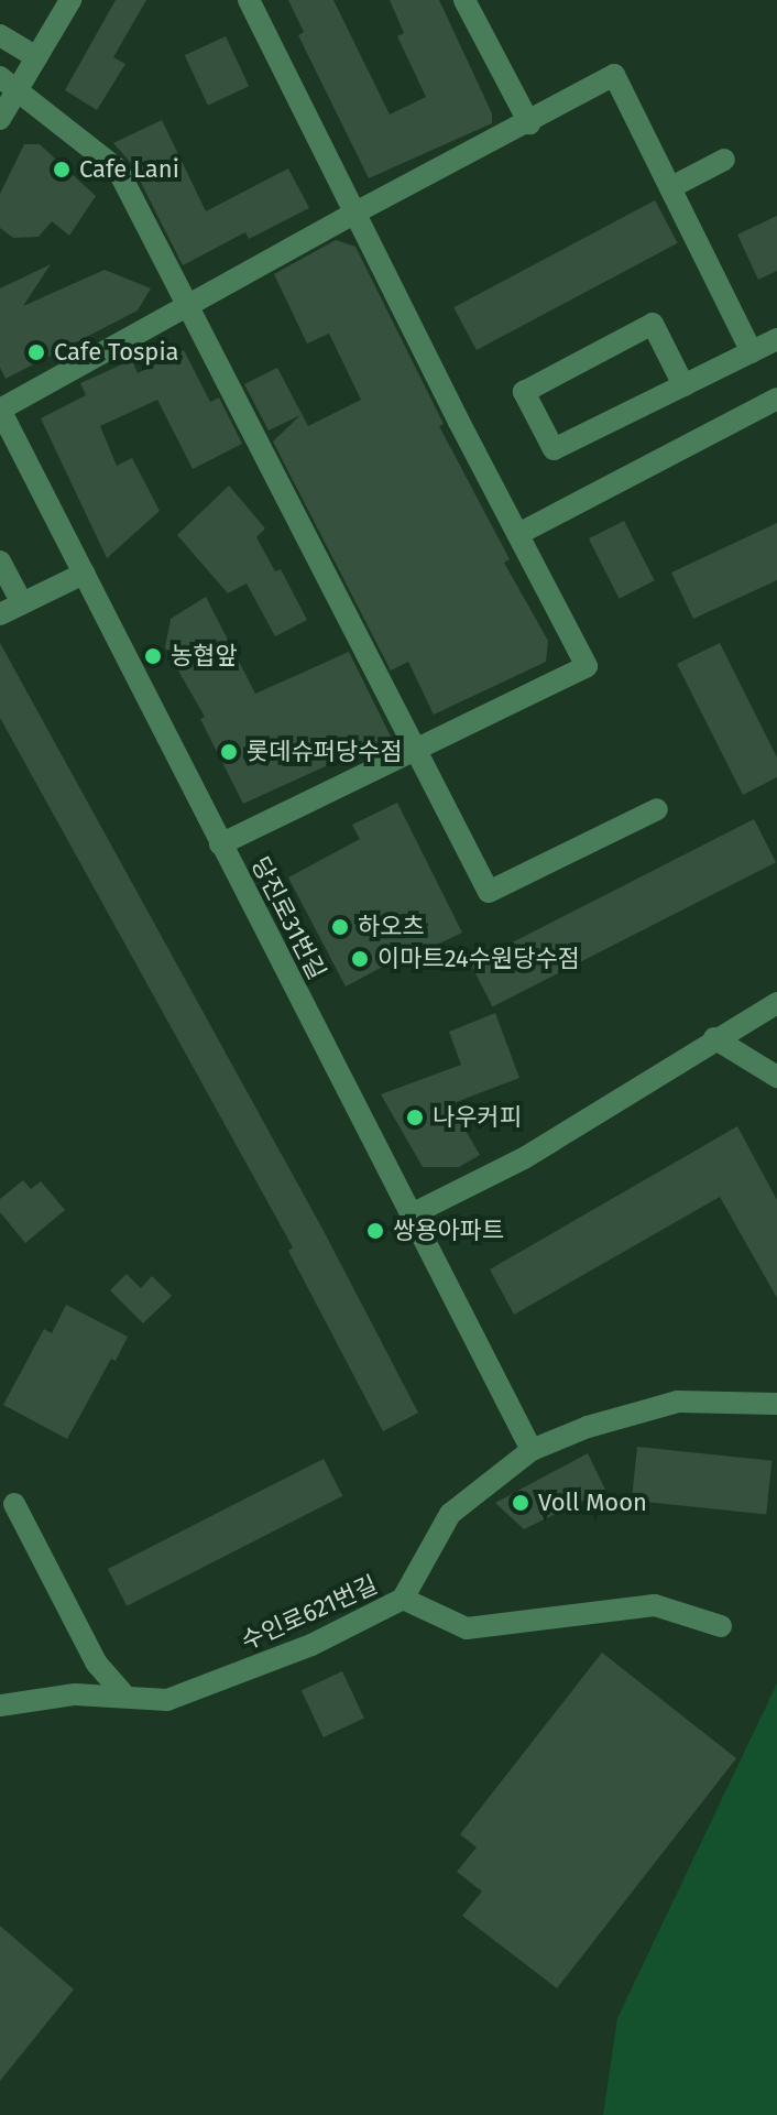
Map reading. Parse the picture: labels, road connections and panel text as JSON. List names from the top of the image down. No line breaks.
{"streets":{"street":["당진로31번길","수인로621번길"]},"crossings":[["당진로31번길","수인로621번길"]],"places":["Cafe Lani","Cafe Tospia","농협앞","롯데슈퍼당수점","하오츠","이마트24수원당수점","나우커피","쌍용아파트","Voll Moon"]}
